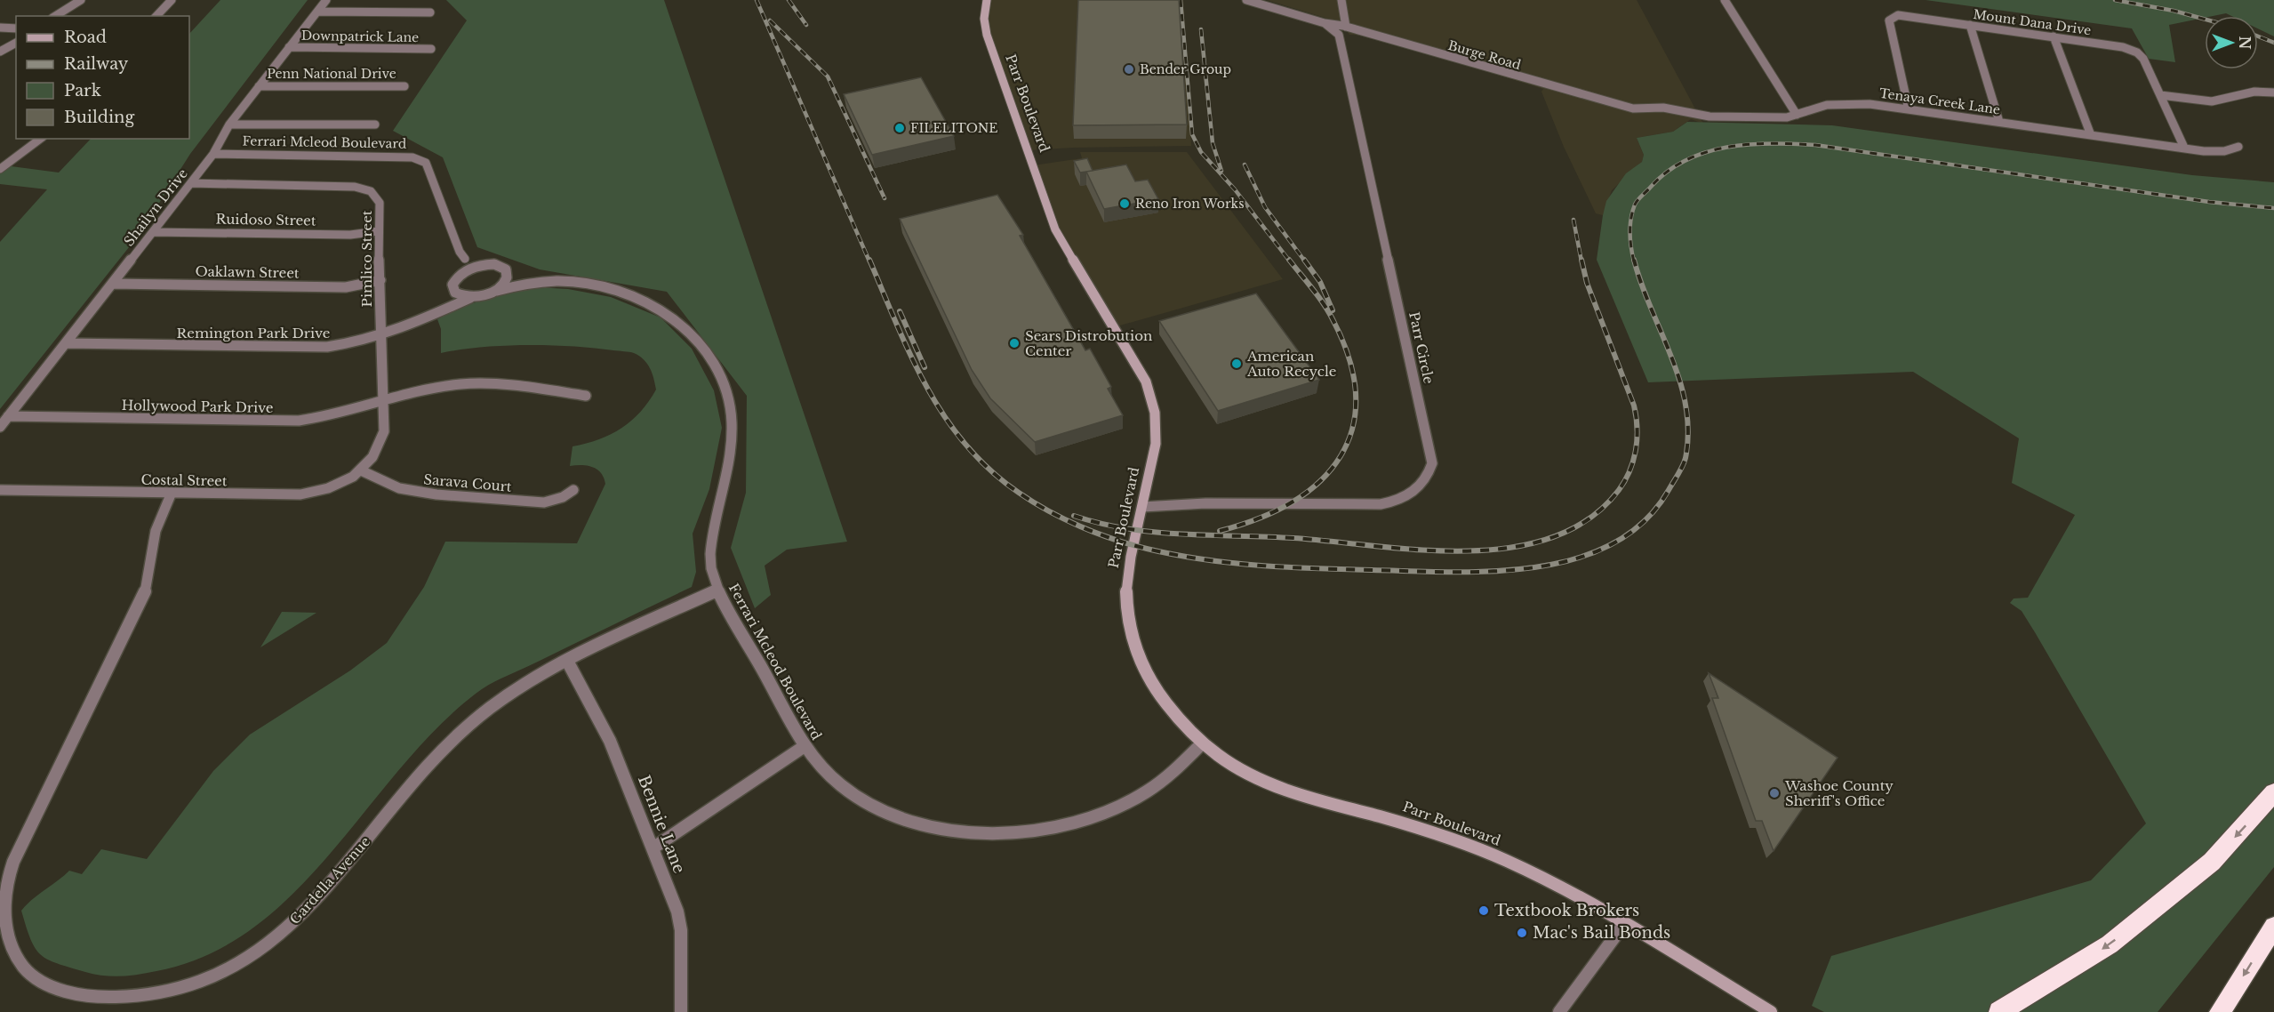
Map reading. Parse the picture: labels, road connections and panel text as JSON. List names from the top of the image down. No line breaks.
{"streets":{"main road":["Parr Boulevard"],"street":["Mount Dana Drive","Downpatrick Lane","Burge Road","Penn National Drive","Tenaya Creek Lane","Ferrari Mcleod Boulevard","Shailyn Drive","Ruidoso Street","Pimlico Street","Oaklawn Street","Remington Park Drive","Parr Circle","Hollywood Park Drive","Costal Street","Sarava Court","Bennie Lane","Gardella Avenue"]},"crossings":[["Mount Dana Drive","Tenaya Creek Lane"],["Downpatrick Lane","Shailyn Drive"],["Burge Road","Tenaya Creek Lane"],["Burge Road","Parr Circle"],["Penn National Drive","Shailyn Drive"],["Parr Boulevard","Ferrari Mcleod Boulevard"],["Parr Boulevard","Parr Circle"],["Ferrari Mcleod Boulevard","Shailyn Drive"],["Ferrari Mcleod Boulevard","Remington Park Drive"],["Ferrari Mcleod Boulevard","Gardella Avenue"],["Shailyn Drive","Ruidoso Street"],["Shailyn Drive","Pimlico Street"],["Shailyn Drive","Oaklawn Street"],["Shailyn Drive","Remington Park Drive"],["Shailyn Drive","Hollywood Park Drive"],["Ruidoso Street","Pimlico Street"],["Pimlico Street","Oaklawn Street"],["Pimlico Street","Remington Park Drive"],["Pimlico Street","Hollywood Park Drive"],["Pimlico Street","Costal Street"],["Pimlico Street","Sarava Court"],["Costal Street","Sarava Court"],["Costal Street","Gardella Avenue"],["Bennie Lane","Gardella Avenue"]],"places":["Bender Group","FILELITONE","Reno Iron Works","Sears Distrobution Center","American Auto Recycle","Washoe County Sheriff's Office","Textbook Brokers","Mac's Bail Bonds"],"legend":["Road","Railway","Park","Building"],"north":"right"}
